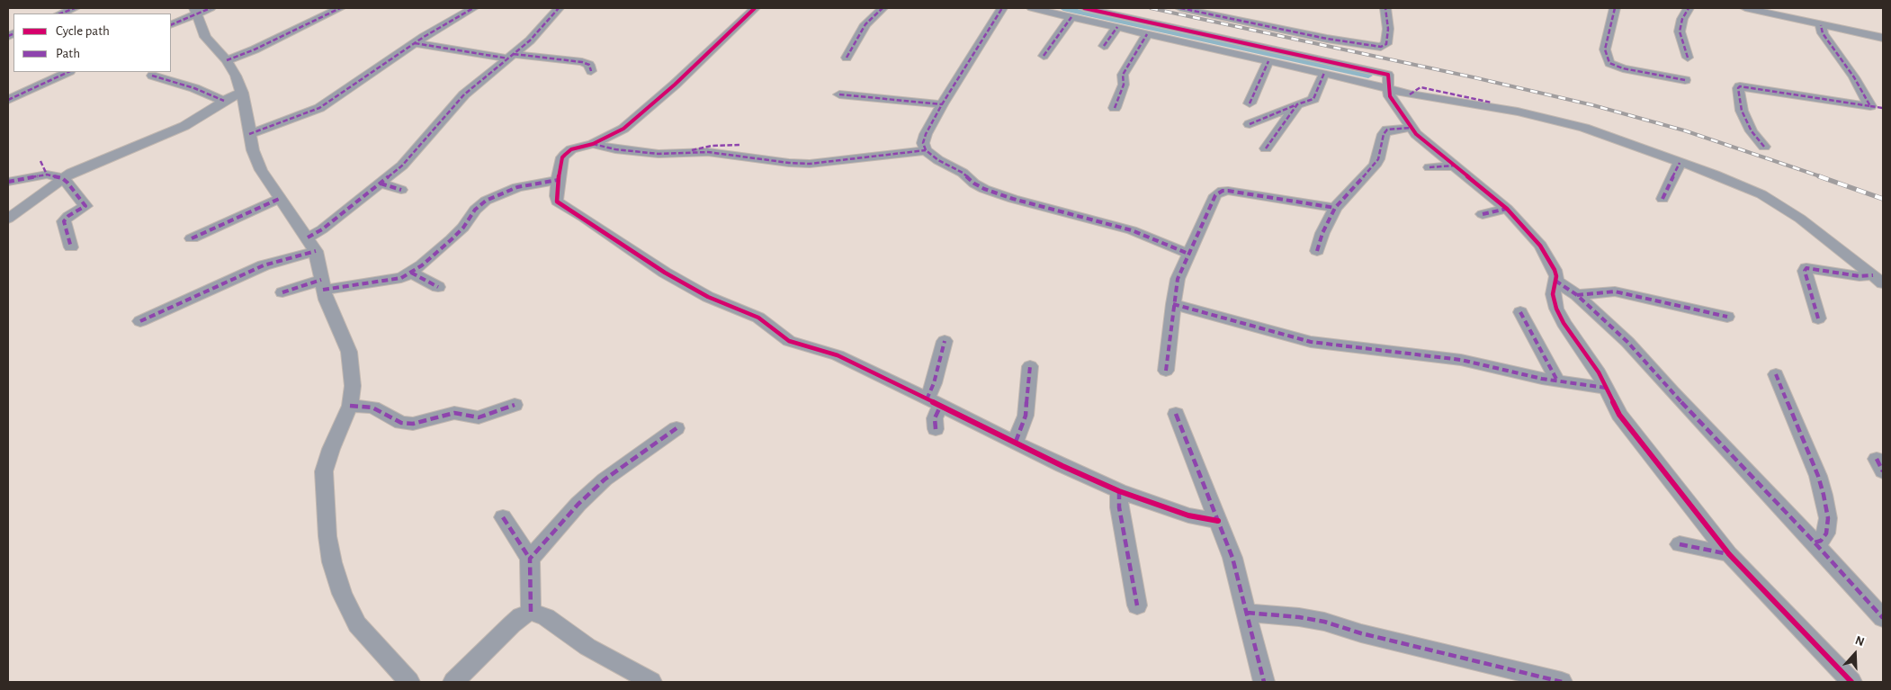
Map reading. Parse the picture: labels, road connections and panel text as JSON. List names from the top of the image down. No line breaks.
{"legend":["Cycle path","Path"],"north":"top"}
